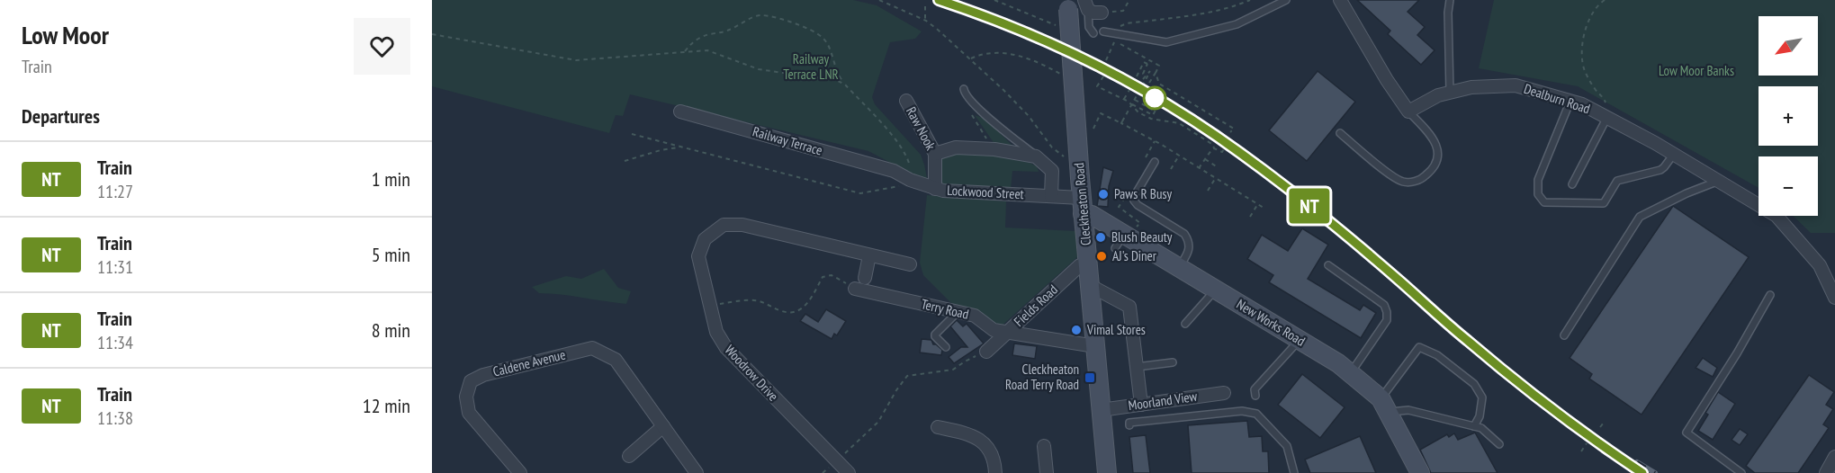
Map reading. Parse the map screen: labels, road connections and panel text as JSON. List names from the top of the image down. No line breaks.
{"streets":{"street":["Dealburn Road","Raw Nook","Railway Terrace","Lockwood Street","Cleckheaton Road","Fields Road","Terry Road","New Works Road","Caldene Avenue","Woodrow Drive","Moorland View"]},"crossings":[["Raw Nook","Lockwood Street"],["Railway Terrace","Lockwood Street"],["Lockwood Street","Cleckheaton Road"],["Lockwood Street","New Works Road"],["Cleckheaton Road","Fields Road"],["Cleckheaton Road","Terry Road"],["Cleckheaton Road","New Works Road"],["Cleckheaton Road","Moorland View"],["Fields Road","Terry Road"]],"parks":["Railway Terrace LNR","Low Moor Banks"],"places":{"other":["Paws R Busy","Blush Beauty","AJ's Diner","Vimal Stores"],"transit":["Cleckheaton Road Terry Road"]},"north":"bottom left","page":{"heading":[["Low Moor","Train"],"Departures"],"on_map":"NT","map_buttons":["+","−"],"list":[{"mark":"NT","name":"Train","note":"11:27","value":"1 min"},{"mark":"NT","name":"Train","note":"11:31","value":"5 min"},{"mark":"NT","name":"Train","note":"11:34","value":"8 min"},{"mark":"NT","name":"Train","note":"11:38","value":"12 min"}]}}
